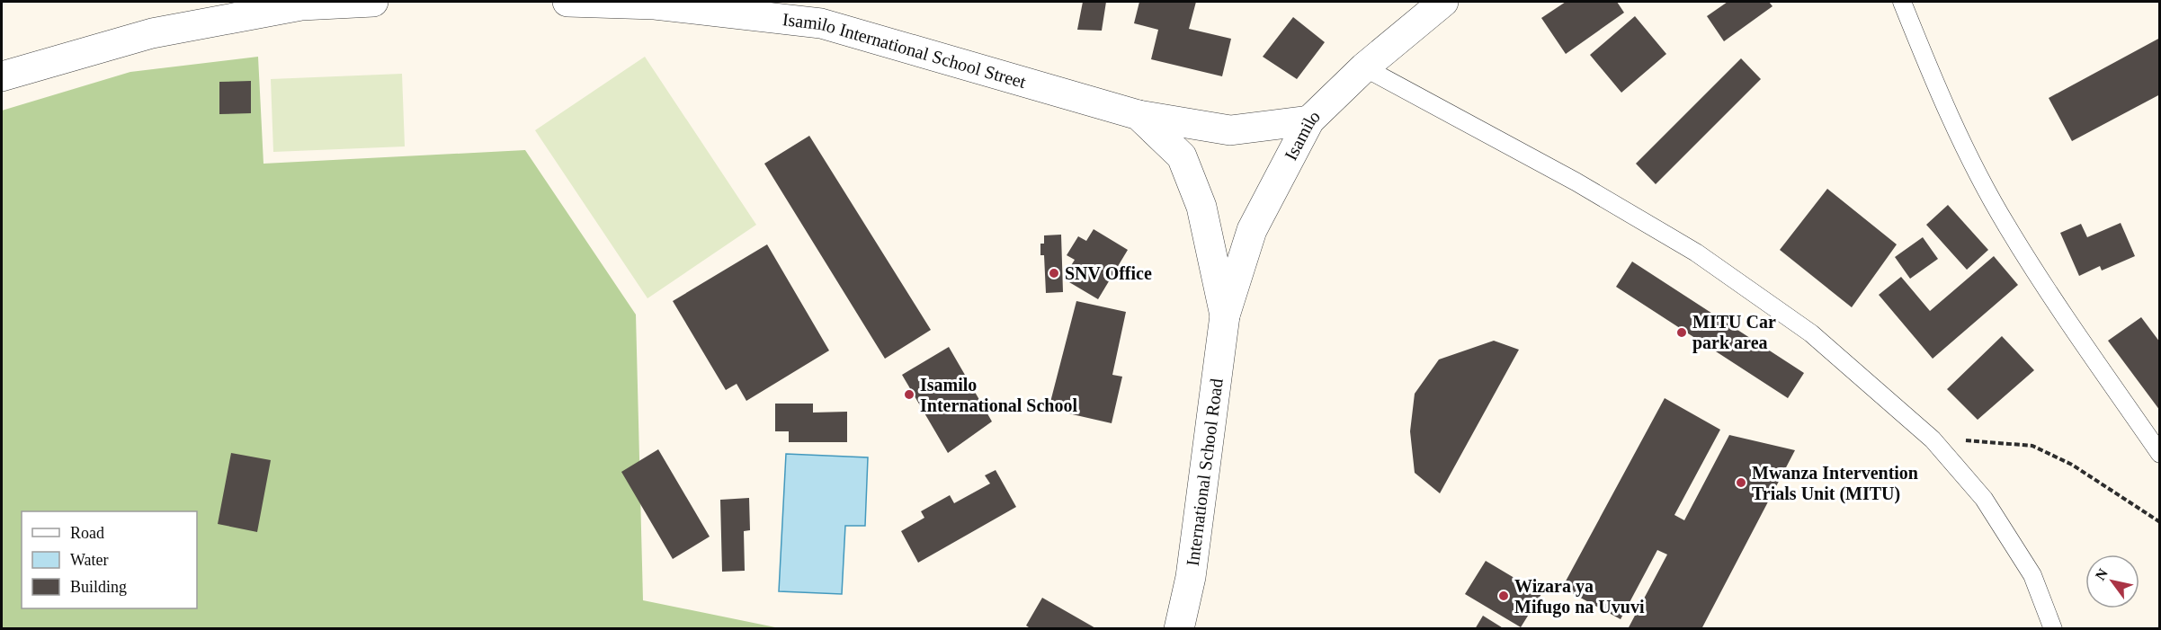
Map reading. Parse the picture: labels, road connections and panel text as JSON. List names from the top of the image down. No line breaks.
{"streets":{"street":["Isamilo International School Street","Isamilo","International School Road"]},"crossings":[["Isamilo International School Street","Isamilo"],["Isamilo International School Street","International School Road"],["Isamilo","International School Road"]],"places":["SNV Office","MITU Car park area","Isamilo International School","Mwanza Intervention Trials Unit (MITU)","Wizara ya Mifugo na Uvuvi"],"legend":["Road","Water","Building"],"north":"top left"}
